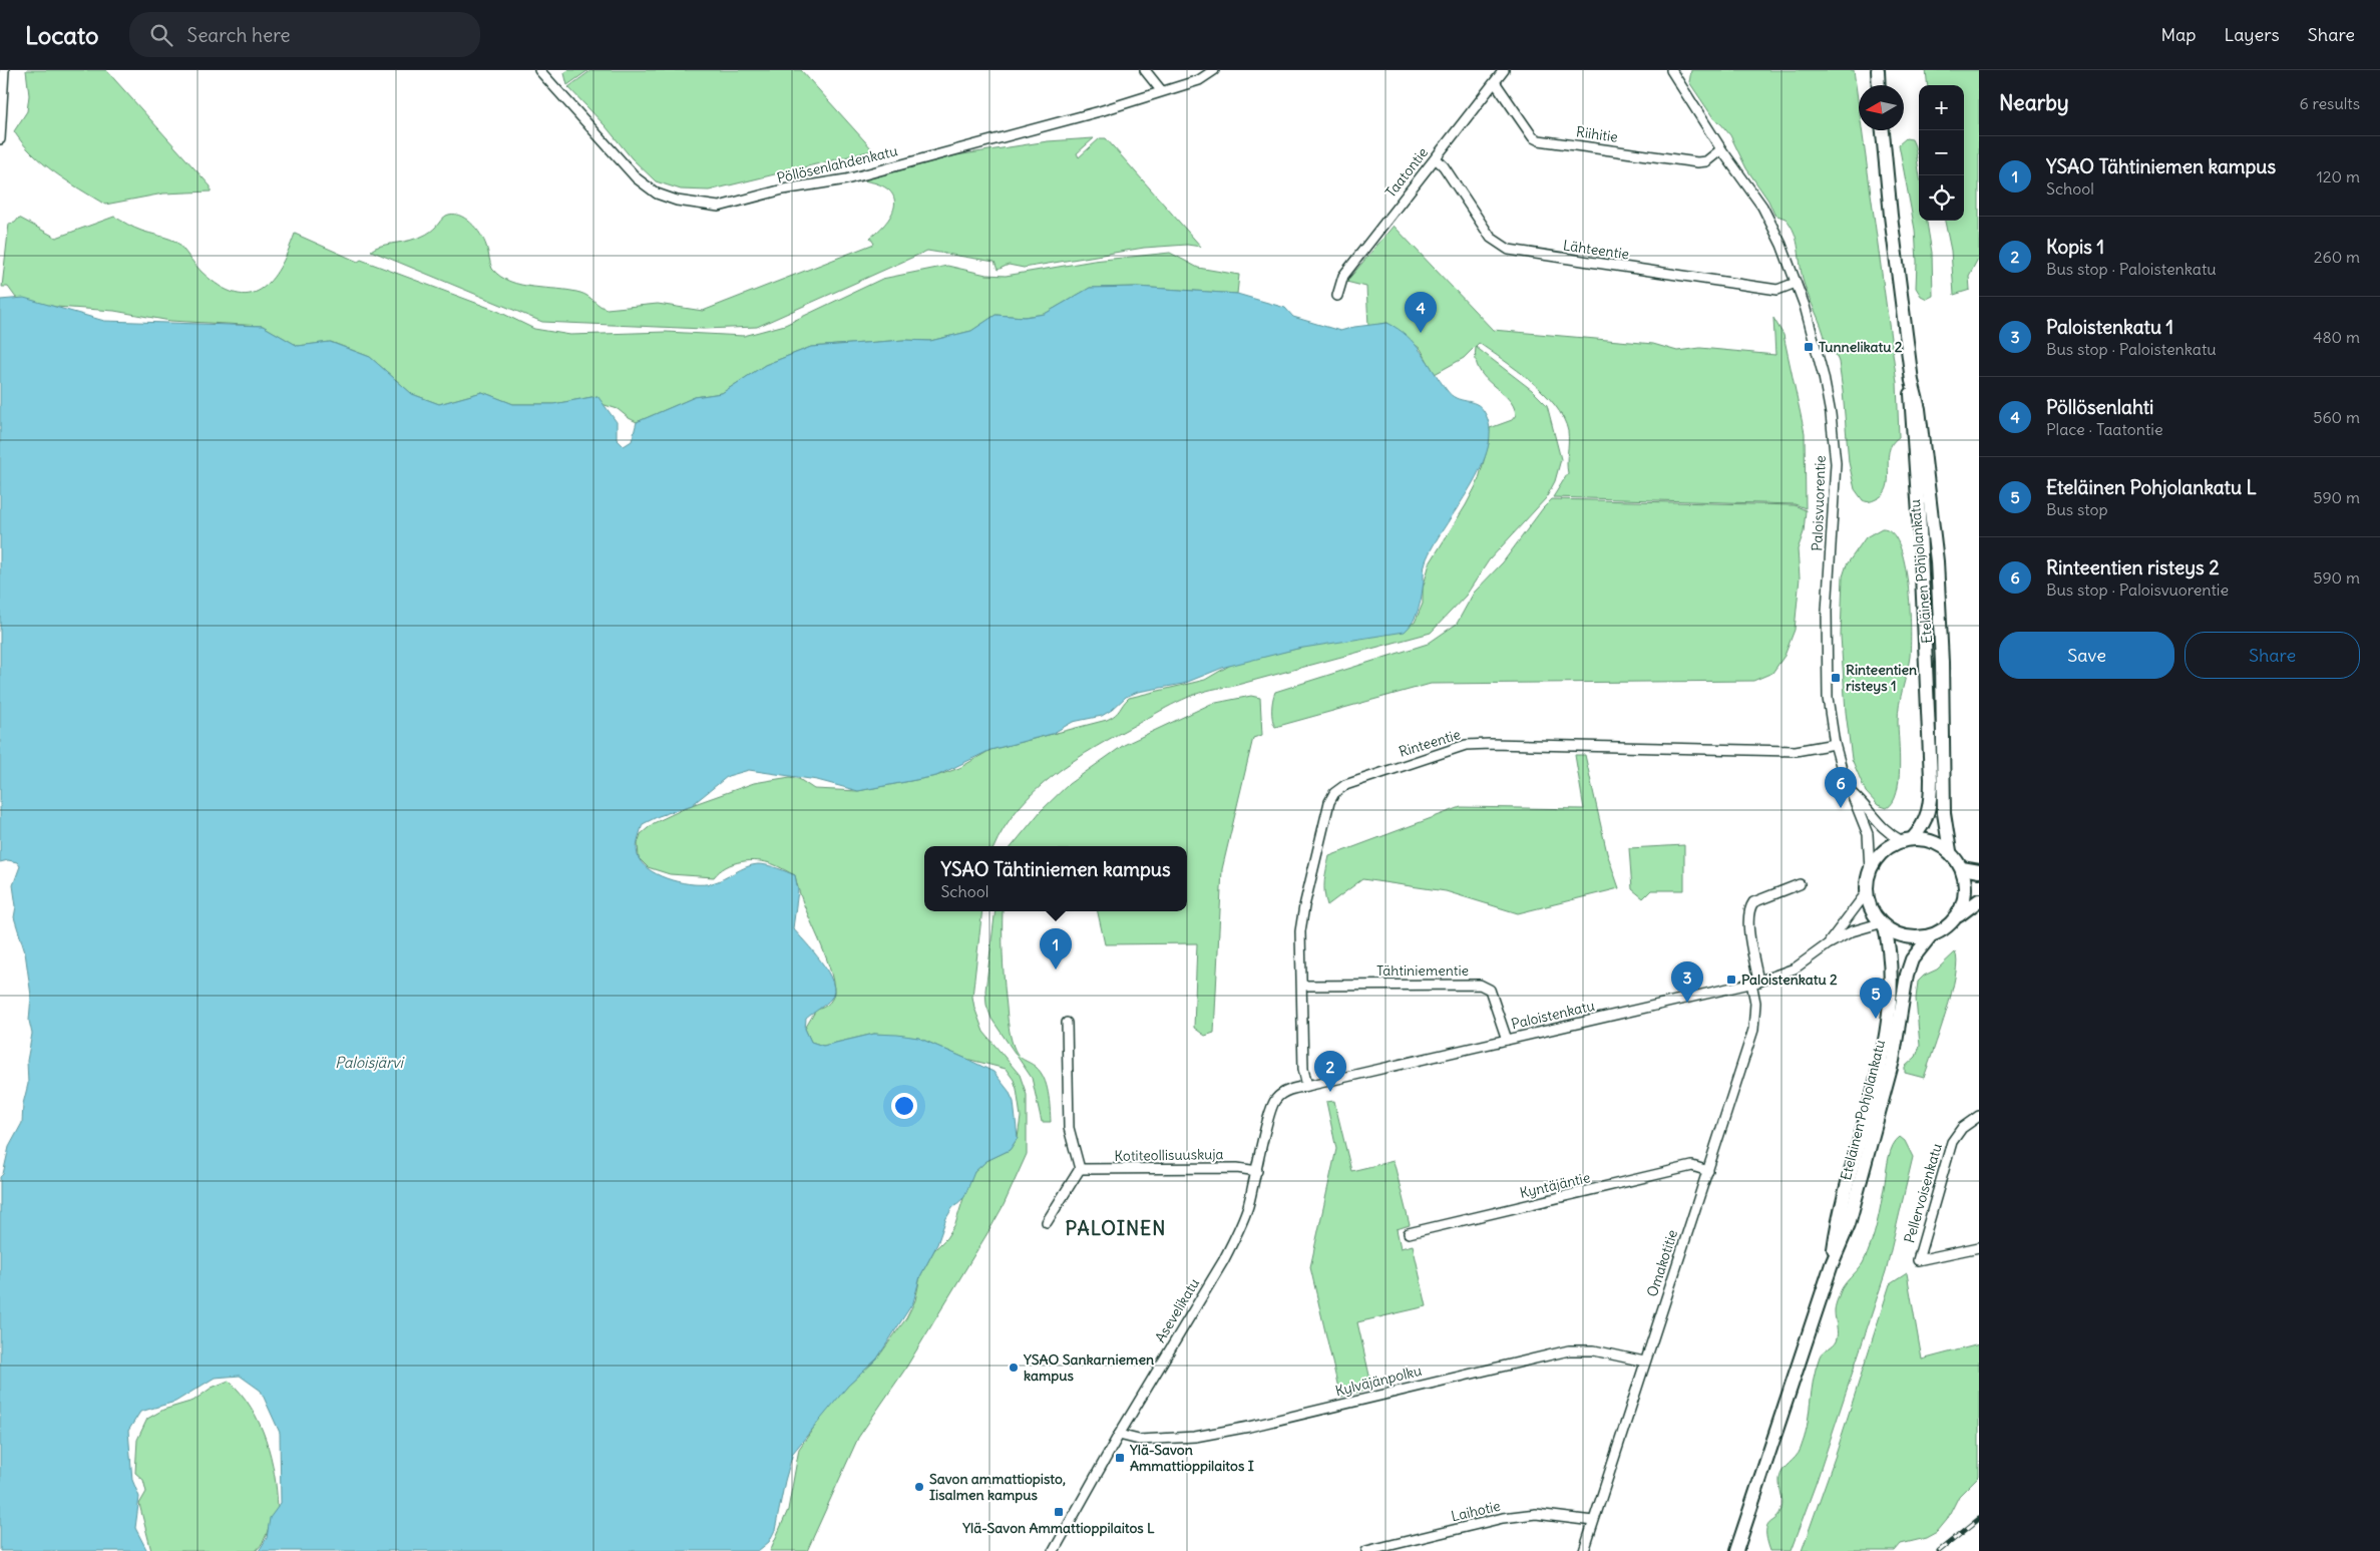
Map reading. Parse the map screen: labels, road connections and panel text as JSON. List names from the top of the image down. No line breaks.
{"streets":{"main road":["Eteläinen Pohjolankatu"],"street":["Riihitie","Pöllösenlahdenkatu","Taatontie","Lähteentie","Paloisvuorentie","Rinteentie","Tähtiniementie","Paloistenkatu","Kotiteollisuuskuja","Kyntäjäntie","Pellervoisenkatu","Omakotitie","Asevelikatu","Kylväjänpolku","Laihotie"]},"crossings":[["Riihitie","Taatontie"],["Riihitie","Paloisvuorentie"],["Taatontie","Lähteentie"],["Lähteentie","Paloisvuorentie"],["Paloisvuorentie","Eteläinen Pohjolankatu"],["Paloisvuorentie","Rinteentie"],["Paloisvuorentie","Paloistenkatu"],["Eteläinen Pohjolankatu","Paloistenkatu"],["Rinteentie","Tähtiniementie"],["Rinteentie","Paloistenkatu"],["Tähtiniementie","Paloistenkatu"],["Paloistenkatu","Omakotitie"],["Paloistenkatu","Asevelikatu"],["Kotiteollisuuskuja","Asevelikatu"],["Kyntäjäntie","Omakotitie"],["Omakotitie","Kylväjänpolku"],["Omakotitie","Laihotie"],["Asevelikatu","Kylväjänpolku"]],"districts":["PALOINEN"],"water":["Paloisjärvi"],"places":{"transit":["Tunnelikatu 2","Rinteentien risteys 1","Paloistenkatu 2","Ylä-Savon Ammattioppilaitos I","Ylä-Savon Ammattioppilaitos L"],"other":["YSAO Sankarniemen kampus","Savon ammattiopisto, Iisalmen kampus"]},"north":"left","page":{"header":"Locato","search":"Search here","nav":["Map","Layers","Share"],"heading":["Nearby","6 results"],"map_buttons":["+","−"],"list":[{"mark":"1","name":"YSAO Tähtiniemen kampus","note":"School","value":"120 m"},{"mark":"2","name":"Kopis 1","note":"Bus stop · Paloistenkatu","value":"260 m"},{"mark":"3","name":"Paloistenkatu 1","note":"Bus stop · Paloistenkatu","value":"480 m"},{"mark":"4","name":"Pöllösenlahti","note":"Place · Taatontie","value":"560 m"},{"mark":"5","name":"Eteläinen Pohjolankatu L","note":"Bus stop","value":"590 m"},{"mark":"6","name":"Rinteentien risteys 2","note":"Bus stop · Paloisvuorentie","value":"590 m"}],"pins":["4","6","1","3","5","2"],"buttons":["Save","Share"],"popup":["YSAO Tähtiniemen kampus","School"]}}
